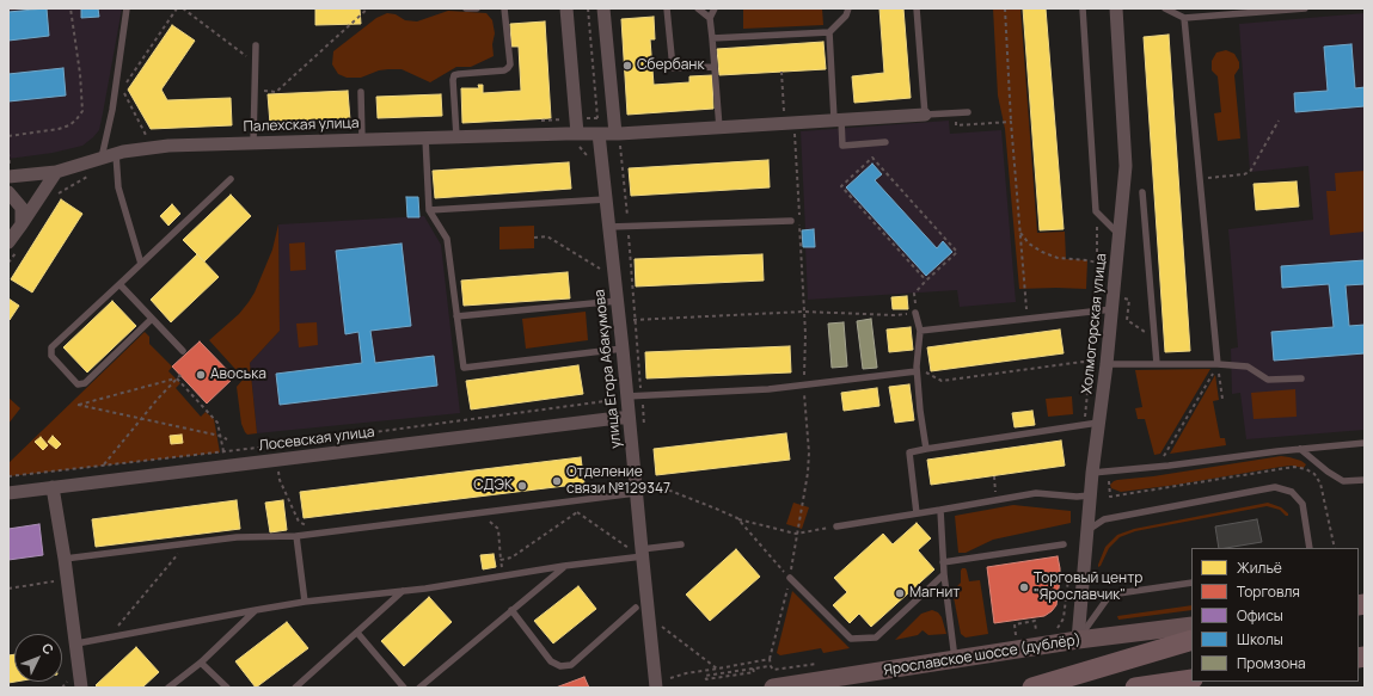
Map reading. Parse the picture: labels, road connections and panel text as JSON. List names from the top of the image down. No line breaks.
{"streets":{"street":["Палехская улица","Холмогорская улица","улица Егора Абакумова","Лосевская улица","Ярославское шоссе (дублёр)"]},"crossings":[["Палехская улица","улица Егора Абакумова"],["Холмогорская улица","Ярославское шоссе (дублёр)"],["улица Егора Абакумова","Лосевская улица"]],"places":["Сбербанк","Авоська","Отделение связи №129347","СДЭК","Торговый центр \"Ярославчик\"","Магнит"],"legend":["Жильё","Торговля","Офисы","Школы","Промзона"],"north":"top right"}
